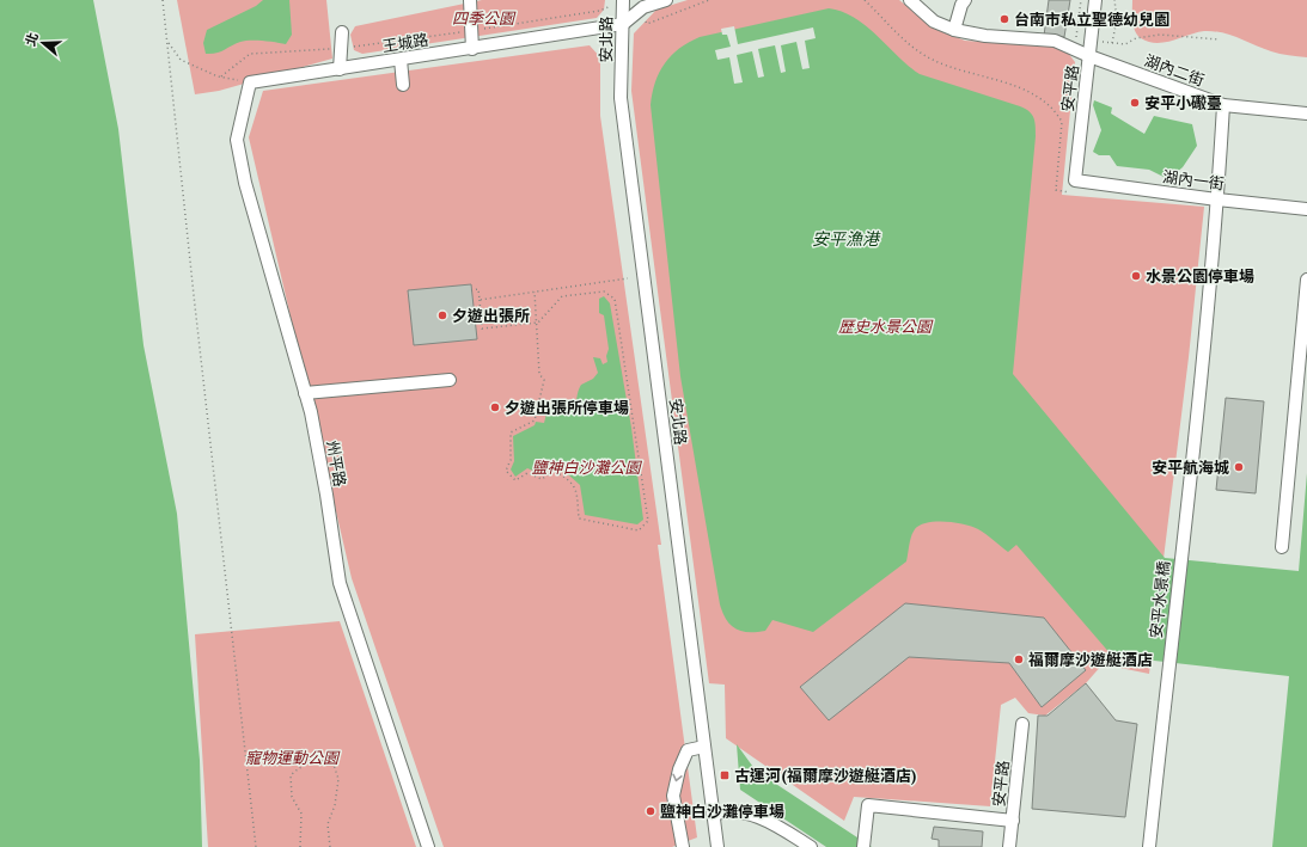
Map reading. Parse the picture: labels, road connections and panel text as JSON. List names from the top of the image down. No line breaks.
{"streets":{"street":["安北路","王城路","湖內二街","安平路","湖內一街","州平路","安平水景橋"]},"crossings":[["安北路","王城路"],["王城路","州平路"],["湖內二街","安平路"],["安平路","湖內一街"],["湖內一街","安平水景橋"]],"water":["安平漁港"],"parks":["四季公園","歷史水景公園","鹽神白沙灘公園","寵物運動公園"],"places":{"other":["台南市私立聖德幼兒園","安平小礮臺","水景公園停車場","夕遊出張所","夕遊出張所停車場","安平航海城","福爾摩沙遊艇酒店","鹽神白沙灘停車場"],"transit":["古運河(福爾摩沙遊艇酒店)"]},"north":"left"}
